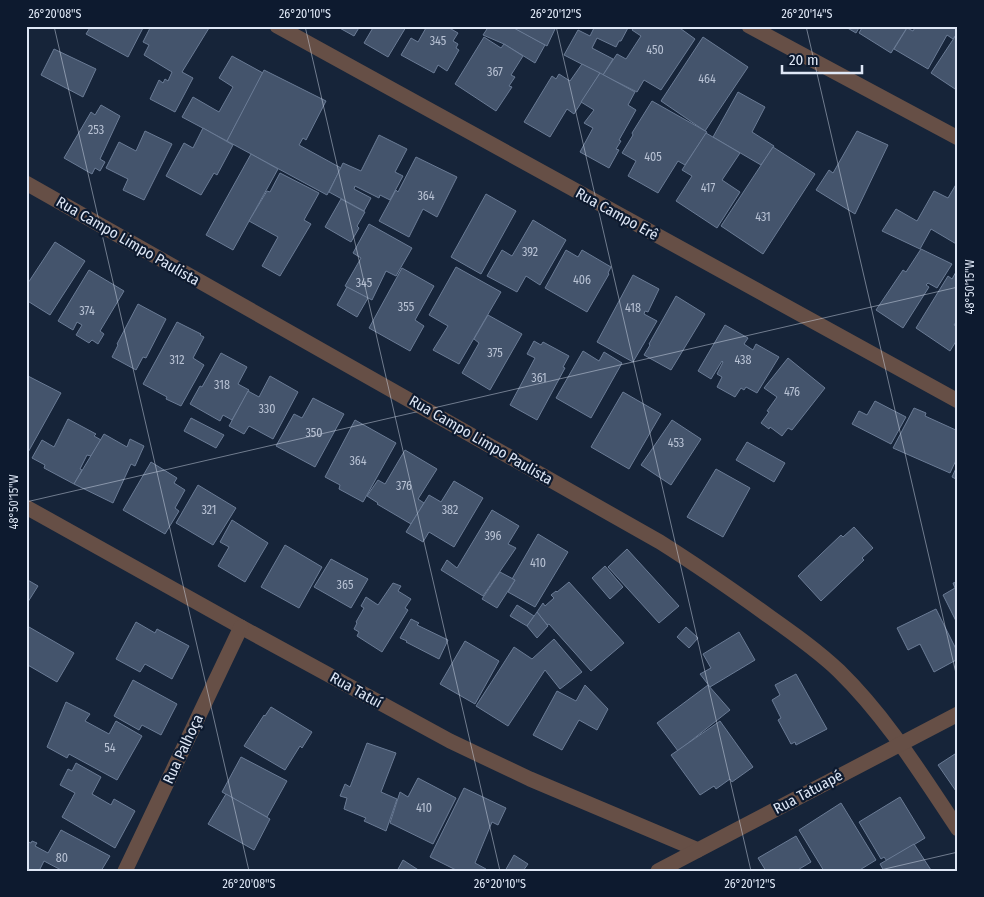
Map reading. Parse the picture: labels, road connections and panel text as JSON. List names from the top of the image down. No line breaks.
{"streets":{"street":["Rua Campo Erê","Rua Campo Limpo Paulista","Rua Tatuí","Rua Palhoça","Rua Tatuapé"]},"crossings":[["Rua Campo Limpo Paulista","Rua Tatuapé"],["Rua Tatuí","Rua Palhoça"],["Rua Tatuí","Rua Tatuapé"]],"house_numbers":["345","450","367","464","253","405","417","364","431","392","406","345","355","418","374","375","312","438","361","318","476","330","350","453","364","376","321","382","396","410","365","54","410","80"],"scale_bar":"20 m","coordinates":["26°20'08\"S","26°20'10\"S","26°20'12\"S","26°20'14\"S","48°50'15\"W"]}
